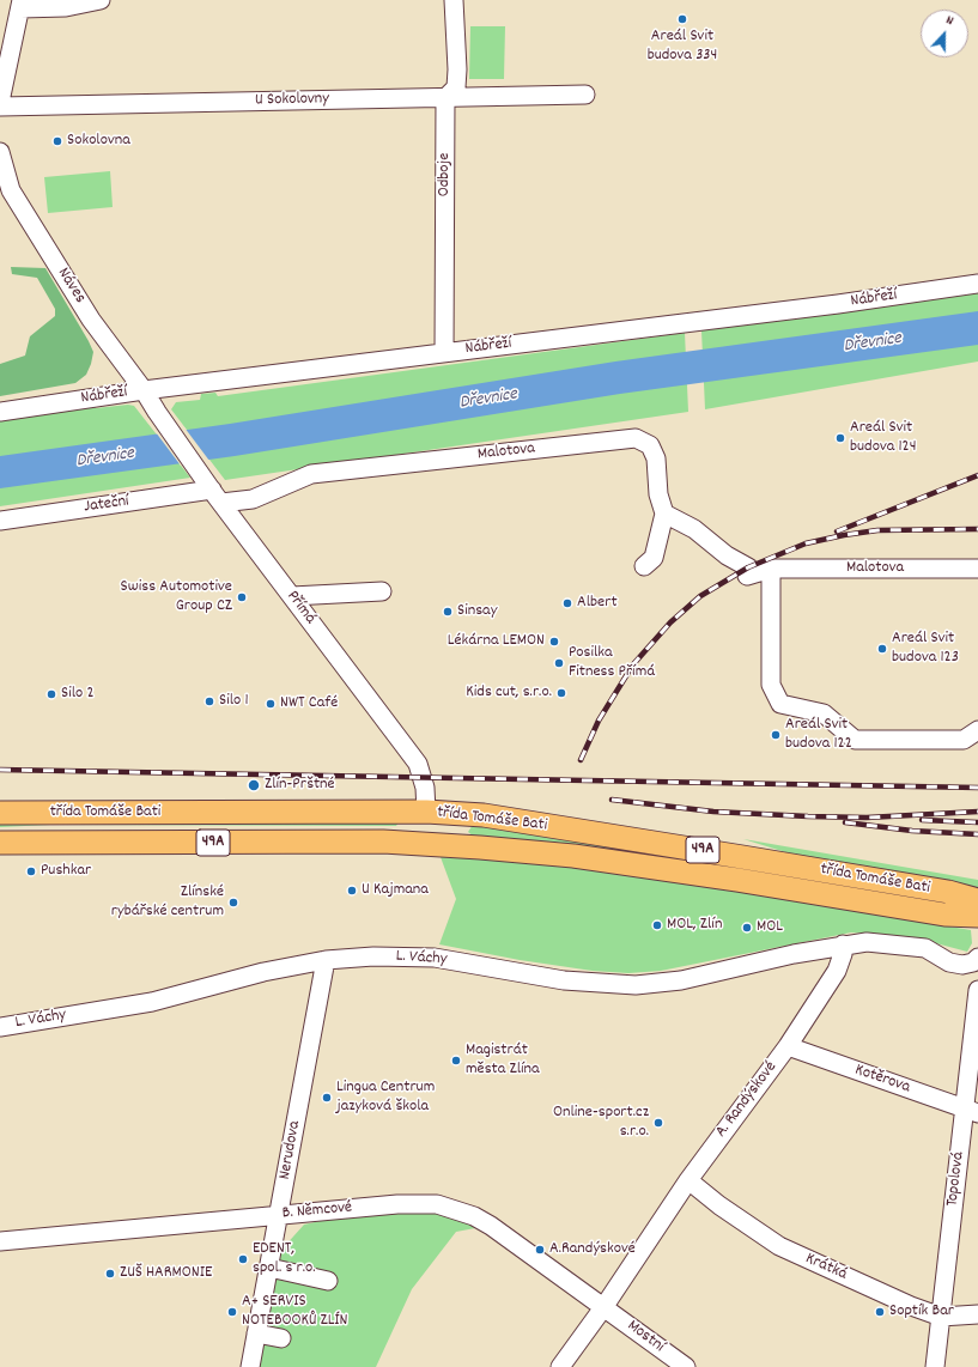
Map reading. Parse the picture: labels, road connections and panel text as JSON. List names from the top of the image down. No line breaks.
{"streets":{"main road":["třída Tomáše Bati","49A"],"street":["U Sokolovny","Odboje","Náves","Nábřeží","Malotova","Jateční","Přímá","L. Váchy","Kotěrova","A. Randýskové","Nerudova","Topolová","B. Němcové","Krátká","Mostní"]},"crossings":[["U Sokolovny","Odboje"],["Odboje","Nábřeží"],["Náves","Nábřeží"],["Náves","Přímá"],["Malotova","Jateční"],["Malotova","Přímá"],["Jateční","Přímá"],["Přímá","třída Tomáše Bati"],["L. Váchy","A. Randýskové"],["L. Váchy","Nerudova"],["Kotěrova","A. Randýskové"],["Kotěrova","Topolová"],["A. Randýskové","B. Němcové"],["A. Randýskové","Krátká"],["A. Randýskové","Mostní"],["Nerudova","B. Němcové"],["Topolová","Krátká"],["B. Němcové","Mostní"]],"water":["Dřevnice"],"places":["Areál Svit budova 334","Sokolovna","Areál Svit budova 124","Swiss Automotive Group CZ","Albert","Sinsay","Lékárna LEMON","Areál Svit budova 123","Posilka Fitness Přímá","Kids cut, s.r.o.","Silo 2","Silo 1","NWT Café","Areál Svit budova 122","Zlín-Prštné","Pushkar","U Kajmana","Zlínské rybářské centrum","MOL, Zlín","MOL","Magistrát města Zlína","Lingua Centrum jazyková škola","Online-sport.cz s.r.o.","A.Randýskové","EDENT, spol. s r.o.","ZUŠ HARMONIE","A+ SERVIS NOTEBOOKŮ ZLÍN","Soptík Bar"],"north":"top"}
